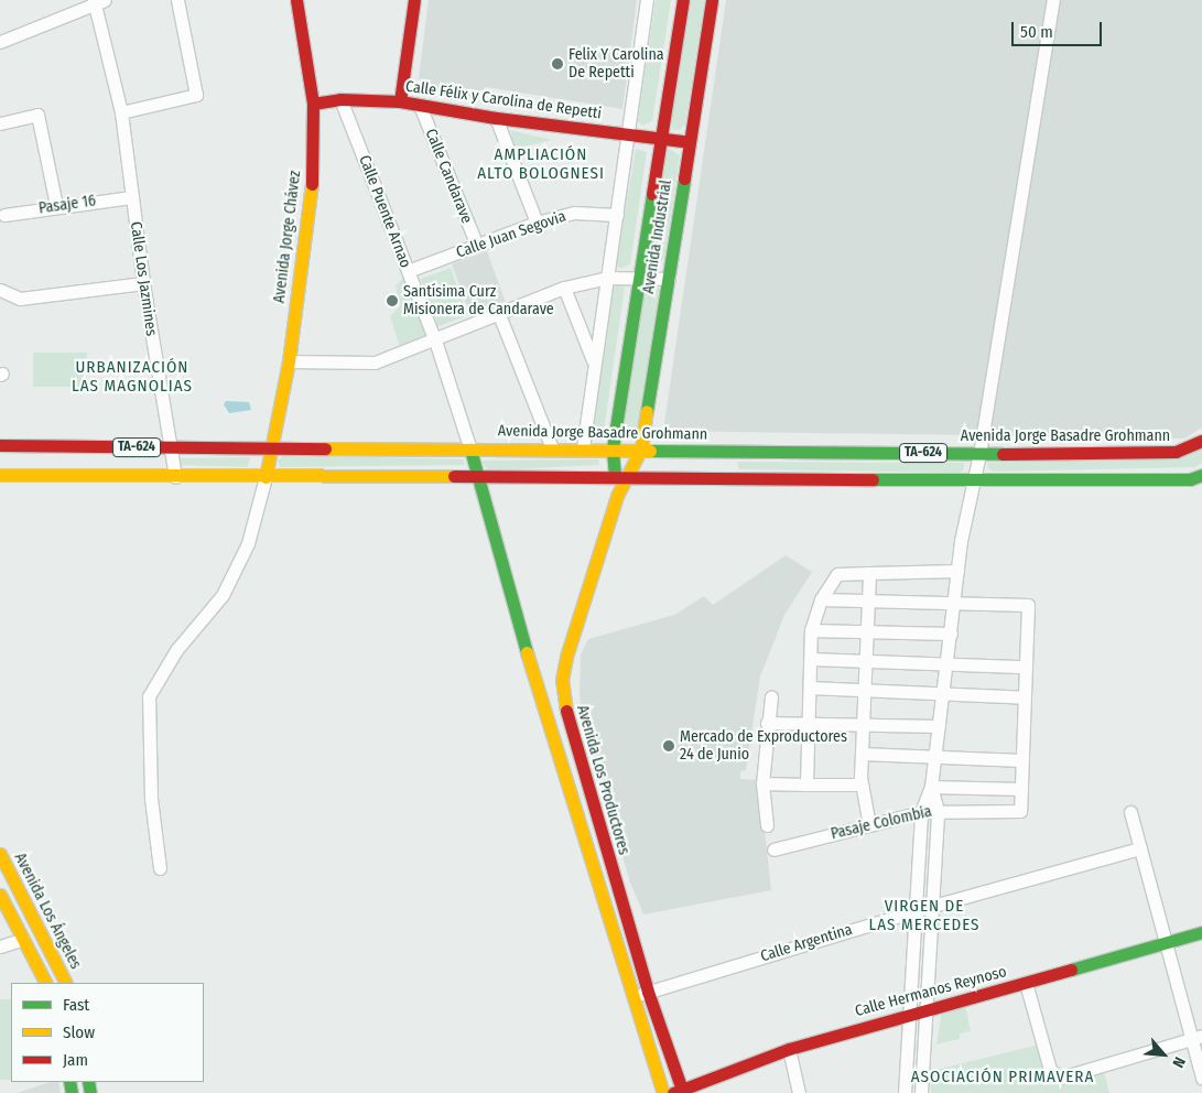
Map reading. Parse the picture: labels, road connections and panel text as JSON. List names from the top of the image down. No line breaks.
{"streets":{"main road":["Calle Félix y Carolina de Repetti","Avenida Jorge Chávez","Avenida Industrial","Avenida Jorge Basadre Grohmann","TA-624","Avenida Los Productores","Avenida Los Ángeles","Calle Hermanos Reynoso"],"street":["Calle Candarave","Pasaje 16","Calle Puente Arnao","Calle Juan Segovia","Calle Los Jazmines","Pasaje Colombia","Calle Argentina"]},"crossings":[["Calle Félix y Carolina de Repetti","Calle Candarave"],["Calle Félix y Carolina de Repetti","Calle Puente Arnao"],["Calle Félix y Carolina de Repetti","Avenida Jorge Chávez"],["Calle Félix y Carolina de Repetti","Avenida Industrial"],["Calle Candarave","Calle Juan Segovia"],["Pasaje 16","Calle Los Jazmines"],["Calle Puente Arnao","Calle Juan Segovia"],["Calle Puente Arnao","Avenida Jorge Basadre Grohmann"],["Calle Puente Arnao","Avenida Los Productores"],["Avenida Jorge Chávez","Avenida Jorge Basadre Grohmann"],["Avenida Jorge Chávez","TA-624"],["Avenida Industrial","Avenida Jorge Basadre Grohmann"],["Avenida Industrial","TA-624"],["Avenida Industrial","Avenida Los Productores"],["Calle Los Jazmines","Avenida Jorge Basadre Grohmann"],["Calle Los Jazmines","TA-624"],["Avenida Jorge Basadre Grohmann","Avenida Los Productores"],["TA-624","Avenida Los Productores"],["Avenida Los Productores","Calle Argentina"],["Avenida Los Productores","Calle Hermanos Reynoso"]],"districts":["AMPLIACIÓN ALTO BOLOGNESI","URBANIZACIÓN LAS MAGNOLIAS","VIRGEN DE LAS MERCEDES","ASOCIACIÓN PRIMAVERA"],"places":["Felix Y Carolina De Repetti","Santísima Curz Misionera de Candarave","Mercado de Exproductores 24 de Junio"],"legend":["Fast","Slow","Jam"],"scale_bar":"50 m","north":"bottom right"}
